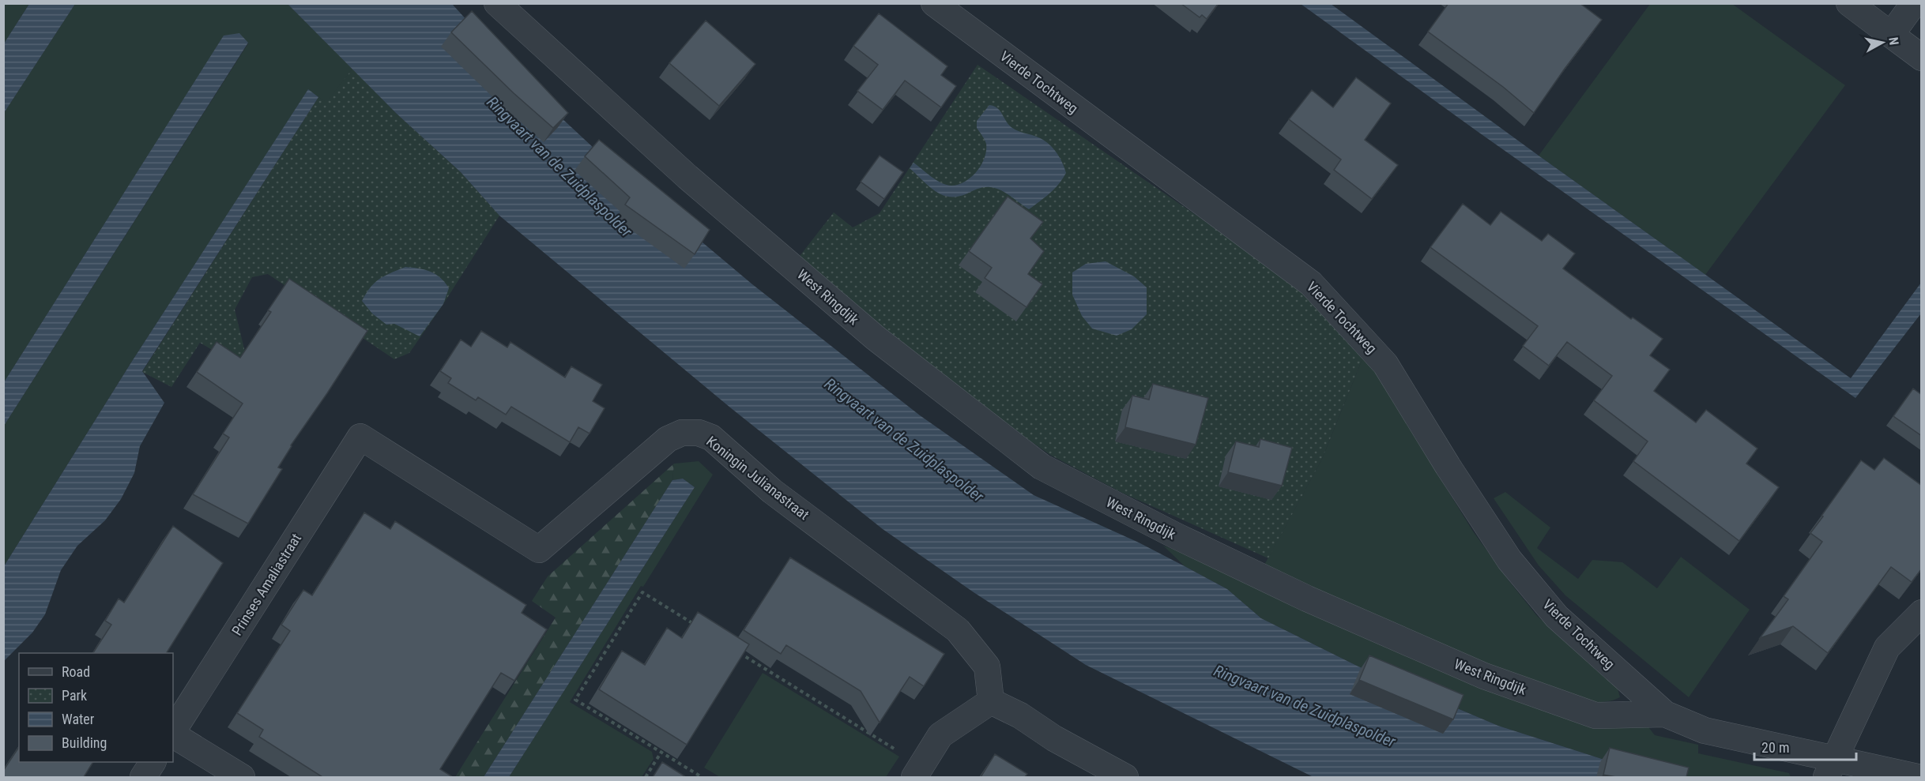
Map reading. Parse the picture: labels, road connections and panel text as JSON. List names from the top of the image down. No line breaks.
{"streets":{"street":["Vierde Tochtweg","West Ringdijk","Koningin Julianastraat","Prinses Amaliastraat"]},"crossings":[["Vierde Tochtweg","West Ringdijk"],["Koningin Julianastraat","Prinses Amaliastraat"]],"water":["Ringvaart van de Zuidplaspolder"],"legend":["Road","Park","Water","Building"],"scale_bar":"20 m","north":"right"}
